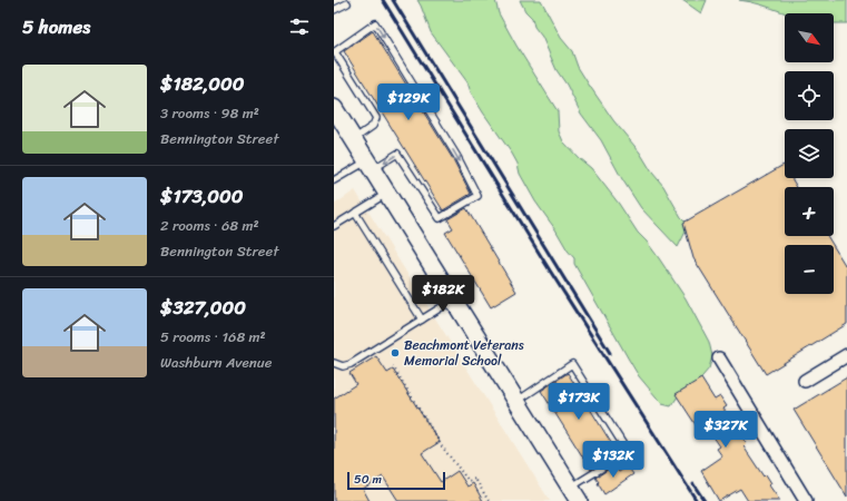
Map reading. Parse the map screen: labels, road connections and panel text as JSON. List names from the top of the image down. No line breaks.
{"places":["Beachmont Veterans Memorial School"],"scale_bar":"50 m","north":"bottom right","page":{"heading":"5 homes","map_buttons":["+","−"],"list":[{"name":"$182,000","note":"3 rooms · 98 m² · Bennington Street"},{"name":"$173,000","note":"2 rooms · 68 m² · Bennington Street"},{"name":"$327,000","note":"5 rooms · 168 m² · Washburn Avenue"}],"price":["$129K","$182K","$173K","$327K","$132K"],"scale":"50 m"}}
